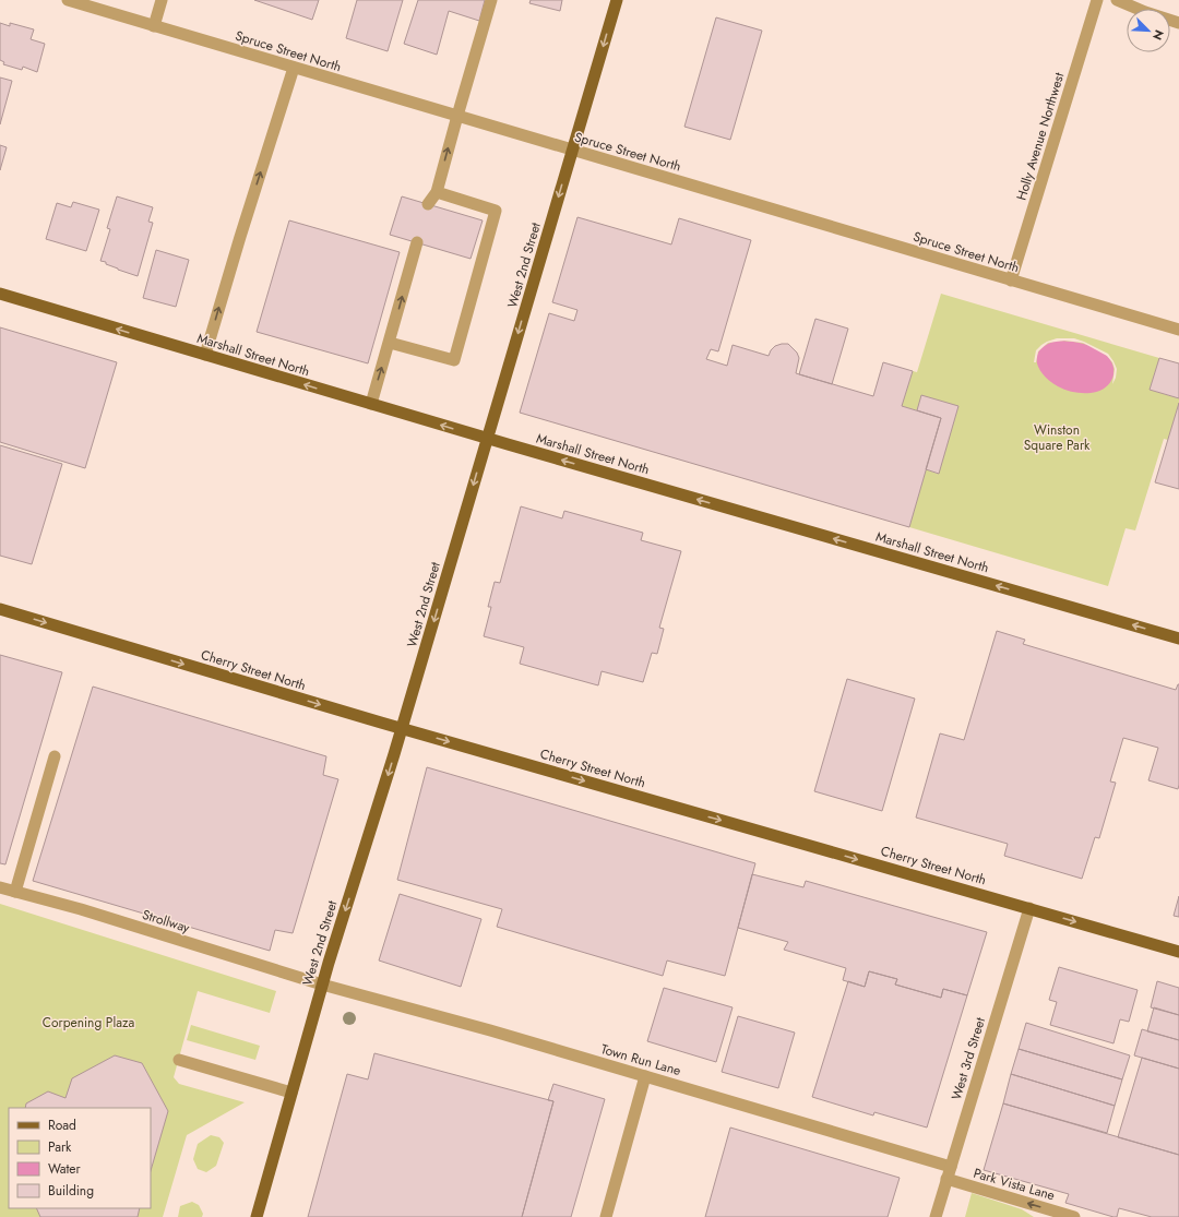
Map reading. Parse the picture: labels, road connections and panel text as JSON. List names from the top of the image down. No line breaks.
{"streets":{"main road":["West 2nd Street","Marshall Street North","Cherry Street North"],"street":["Spruce Street North","Holly Avenue Northwest","Strollway","West 3rd Street","Town Run Lane","Park Vista Lane"]},"crossings":[["Spruce Street North","Holly Avenue Northwest"],["Spruce Street North","West 2nd Street"],["West 2nd Street","Marshall Street North"],["West 2nd Street","Cherry Street North"],["West 2nd Street","Strollway"],["West 2nd Street","Town Run Lane"],["Cherry Street North","West 3rd Street"],["Strollway","Town Run Lane"],["West 3rd Street","Town Run Lane"],["West 3rd Street","Park Vista Lane"]],"one_way":["West 2nd Street","Marshall Street North","Cherry Street North","Park Vista Lane"],"parks":["Winston Square Park","Corpening Plaza"],"legend":["Road","Park","Water","Building"],"north":"bottom right"}
